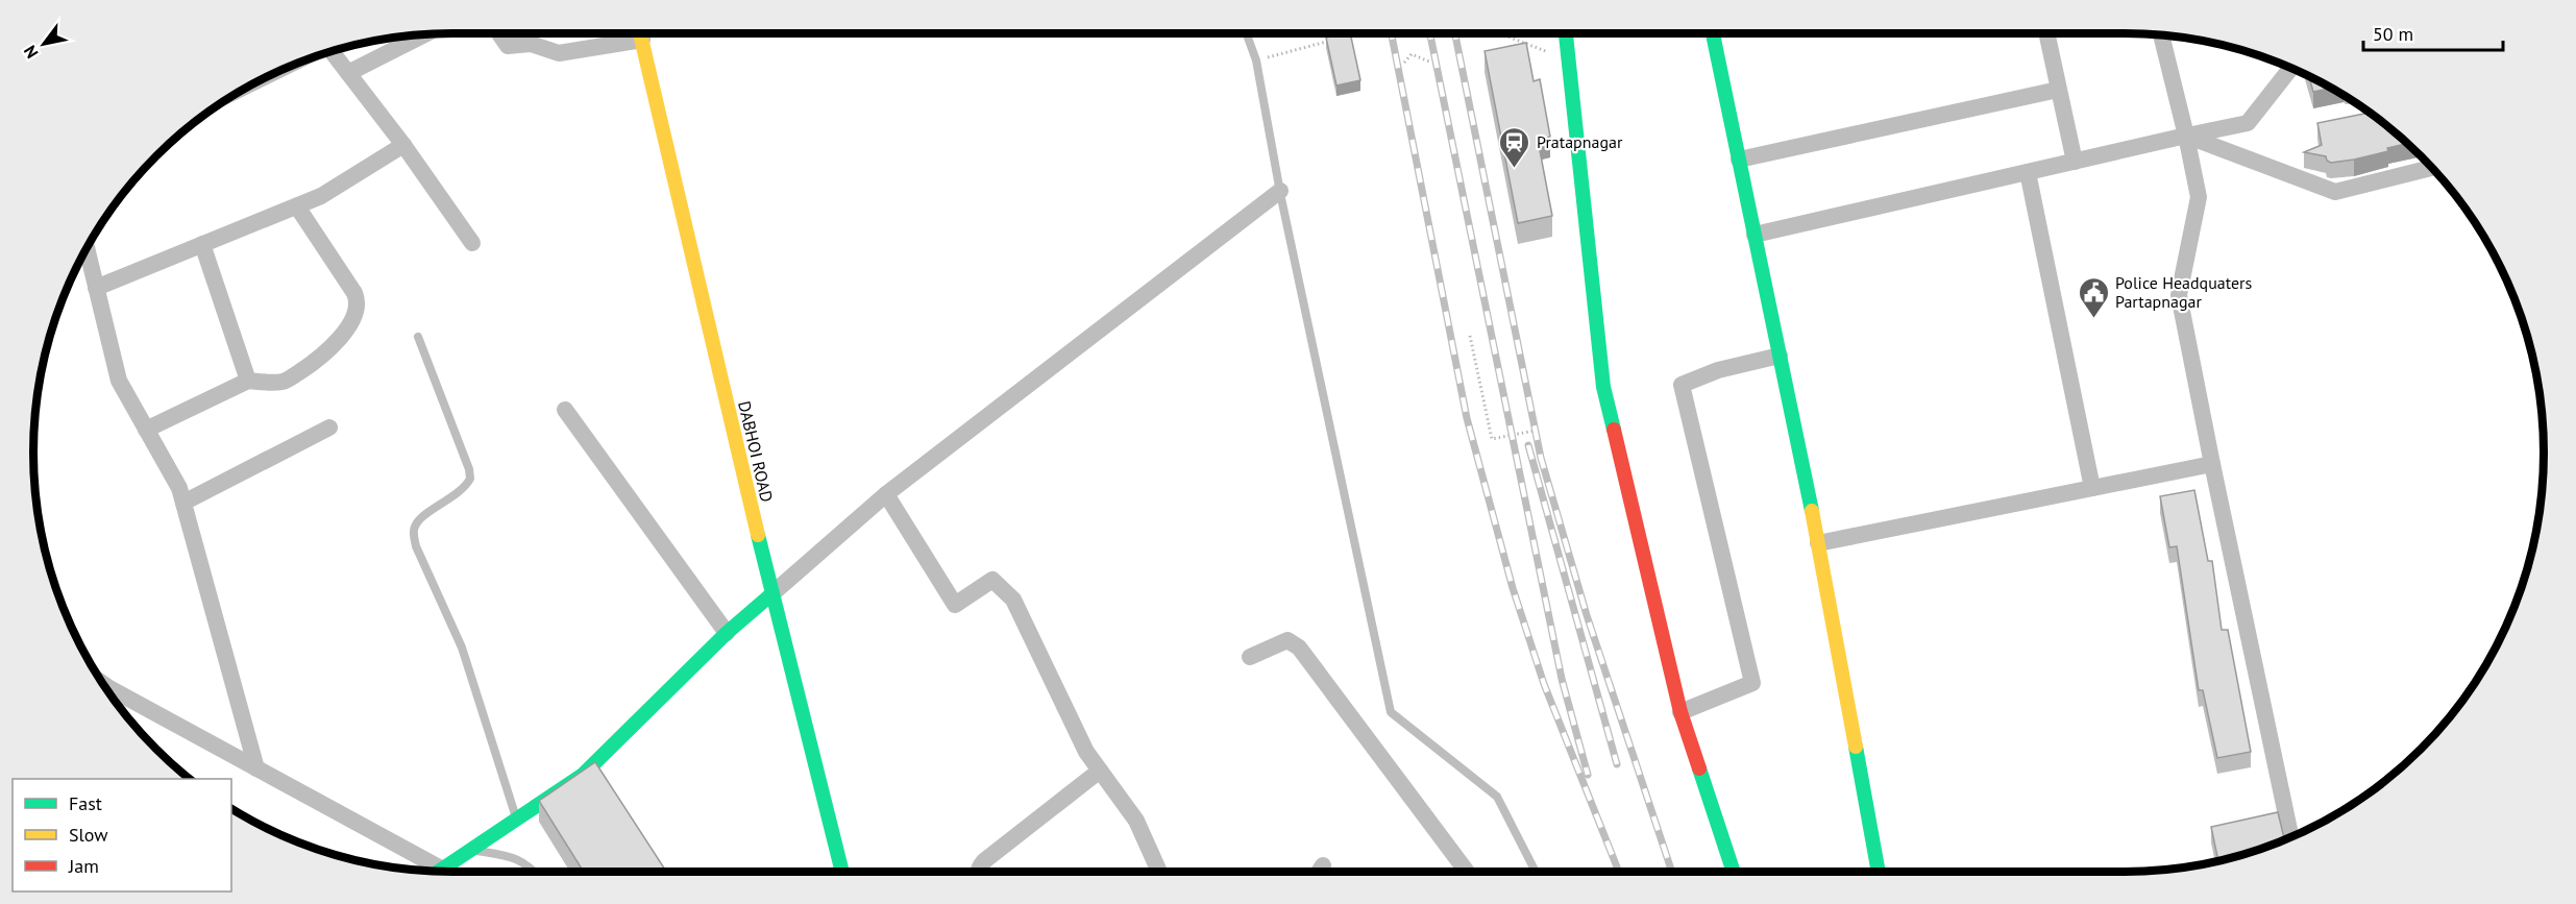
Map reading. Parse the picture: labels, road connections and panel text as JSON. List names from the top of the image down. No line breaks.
{"streets":{"street":["DABHOI ROAD"]},"places":{"station":["Pratapnagar"],"public building":["Police Headquaters Partapnagar"]},"legend":["Fast","Slow","Jam"],"scale_bar":"50 m","north":"bottom left"}
